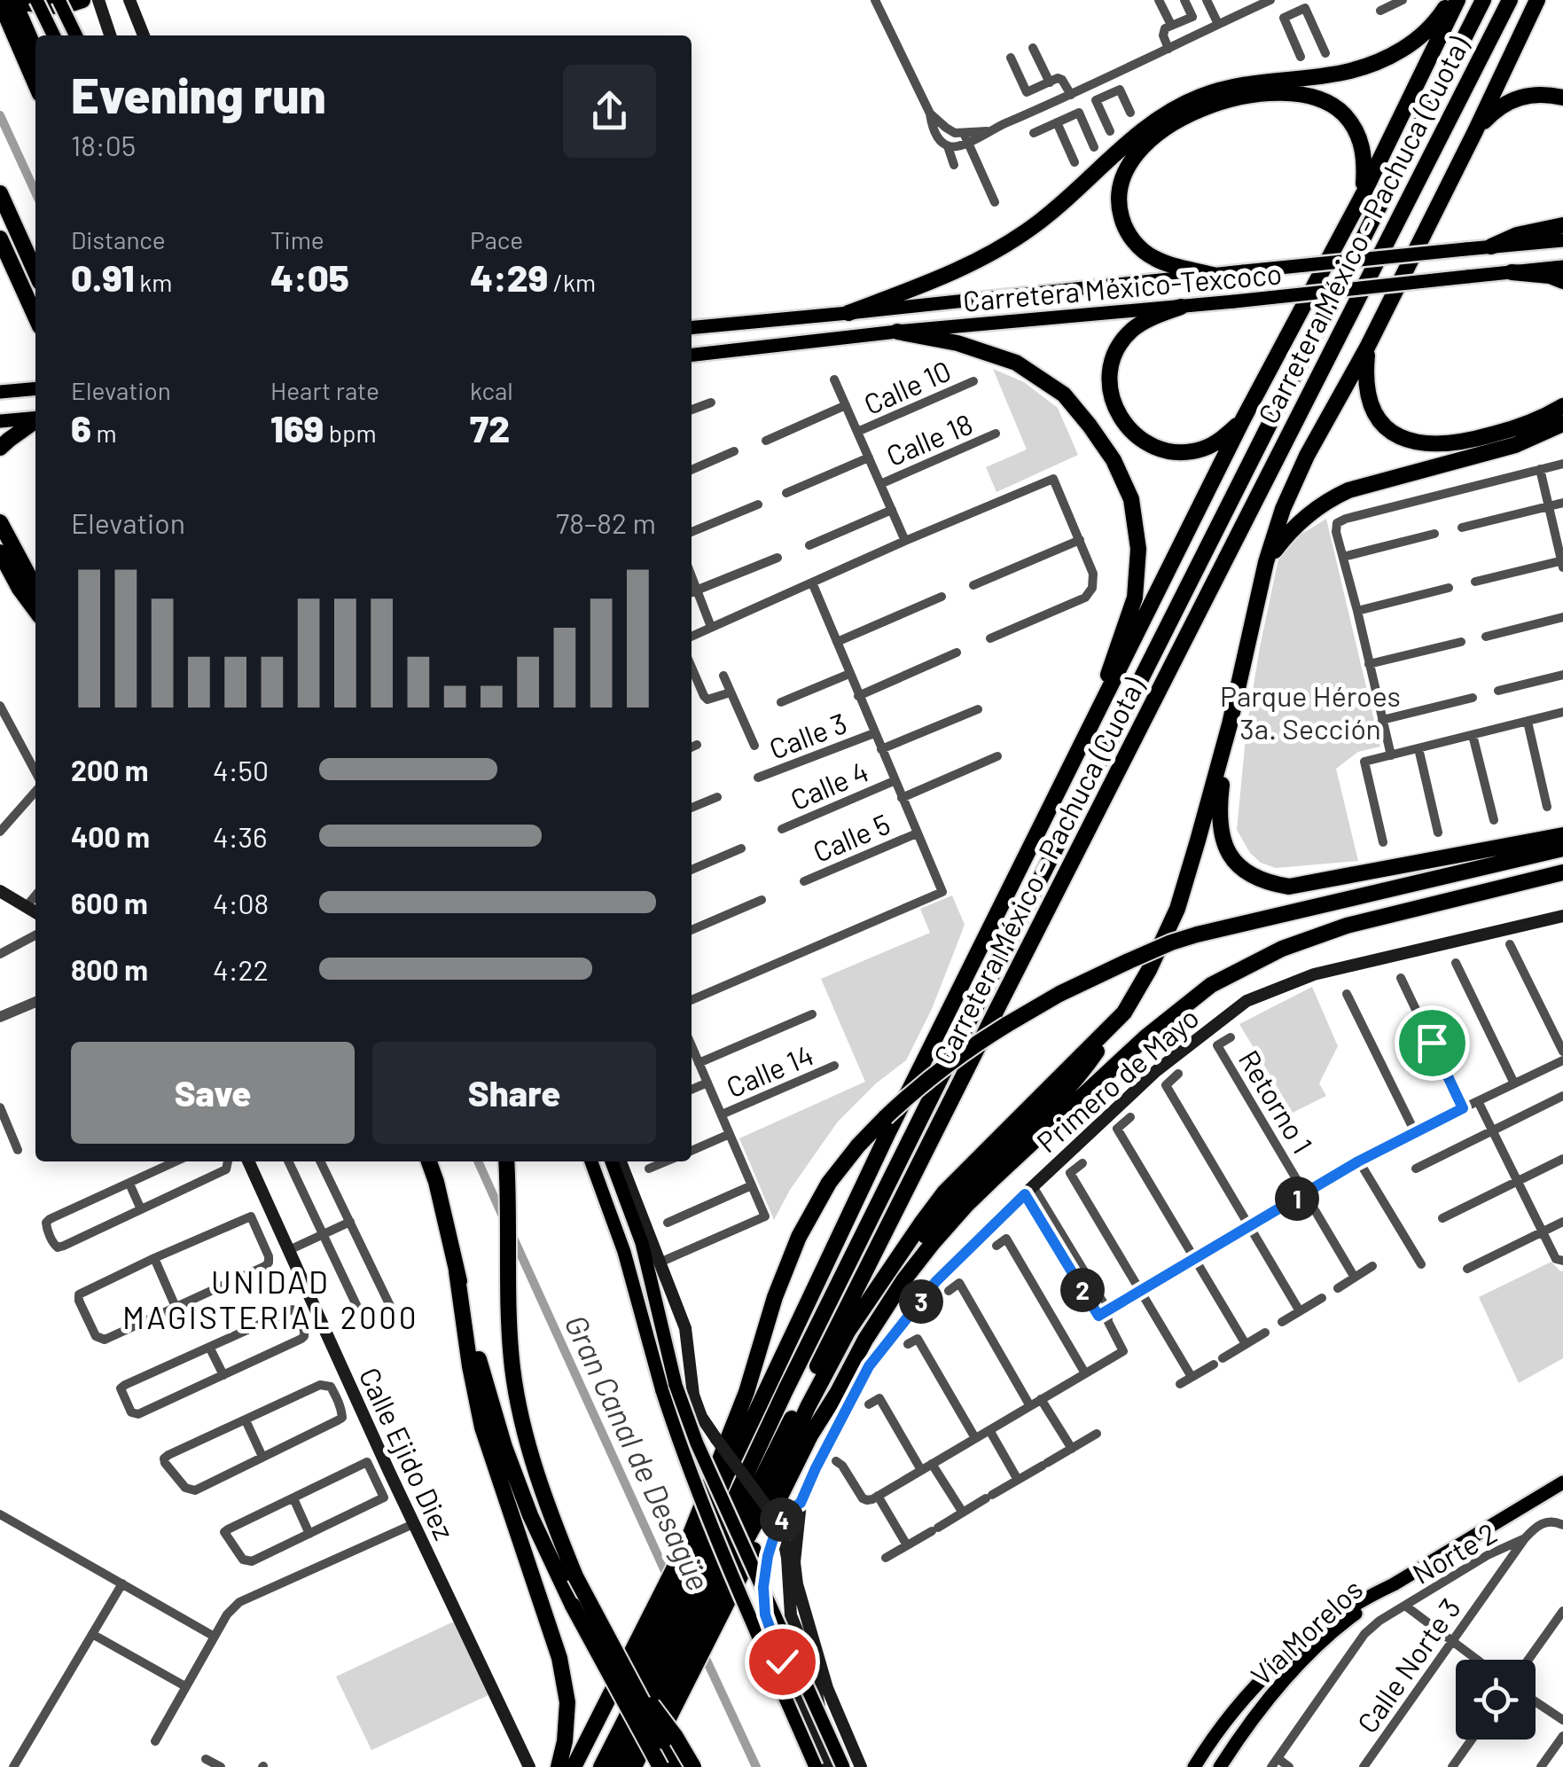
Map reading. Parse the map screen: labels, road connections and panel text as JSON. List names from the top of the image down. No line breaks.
{"streets":{"highway":["Carretera México - Pachuca (Cuota)"],"main road":["Carretera México-Texcoco","Primero de Mayo","Calle Ejido Diez","Vía Morelos"],"street":["Calle 10","Calle 18","Calle 3","Calle 4","Calle 5","Calle 14","Retorno 1","Norte 2","Calle Norte 3"]},"crossings":[["Norte 2","Calle Norte 3"]],"districts":["UNIDAD MAGISTERIAL 2000"],"water":["Gran Canal de Desagüe"],"parks":["Parque Héroes 3a. Sección"],"page":{"heading":["Evening run","18:05"],"stats":[["Distance","0.91 km"],["Time","4:05"],["Pace","4:29 /km"],["Elevation","6 m"],["Heart rate","169 bpm"],["kcal","72"]],"chart":["Elevation","78–82 m"],"list":[{"name":"200 m","note":"4:50"},{"name":"400 m","note":"4:36"},{"name":"600 m","note":"4:08"},{"name":"800 m","note":"4:22"}],"buttons":["Save","Share"],"pins":["1","2","3","4"]}}
